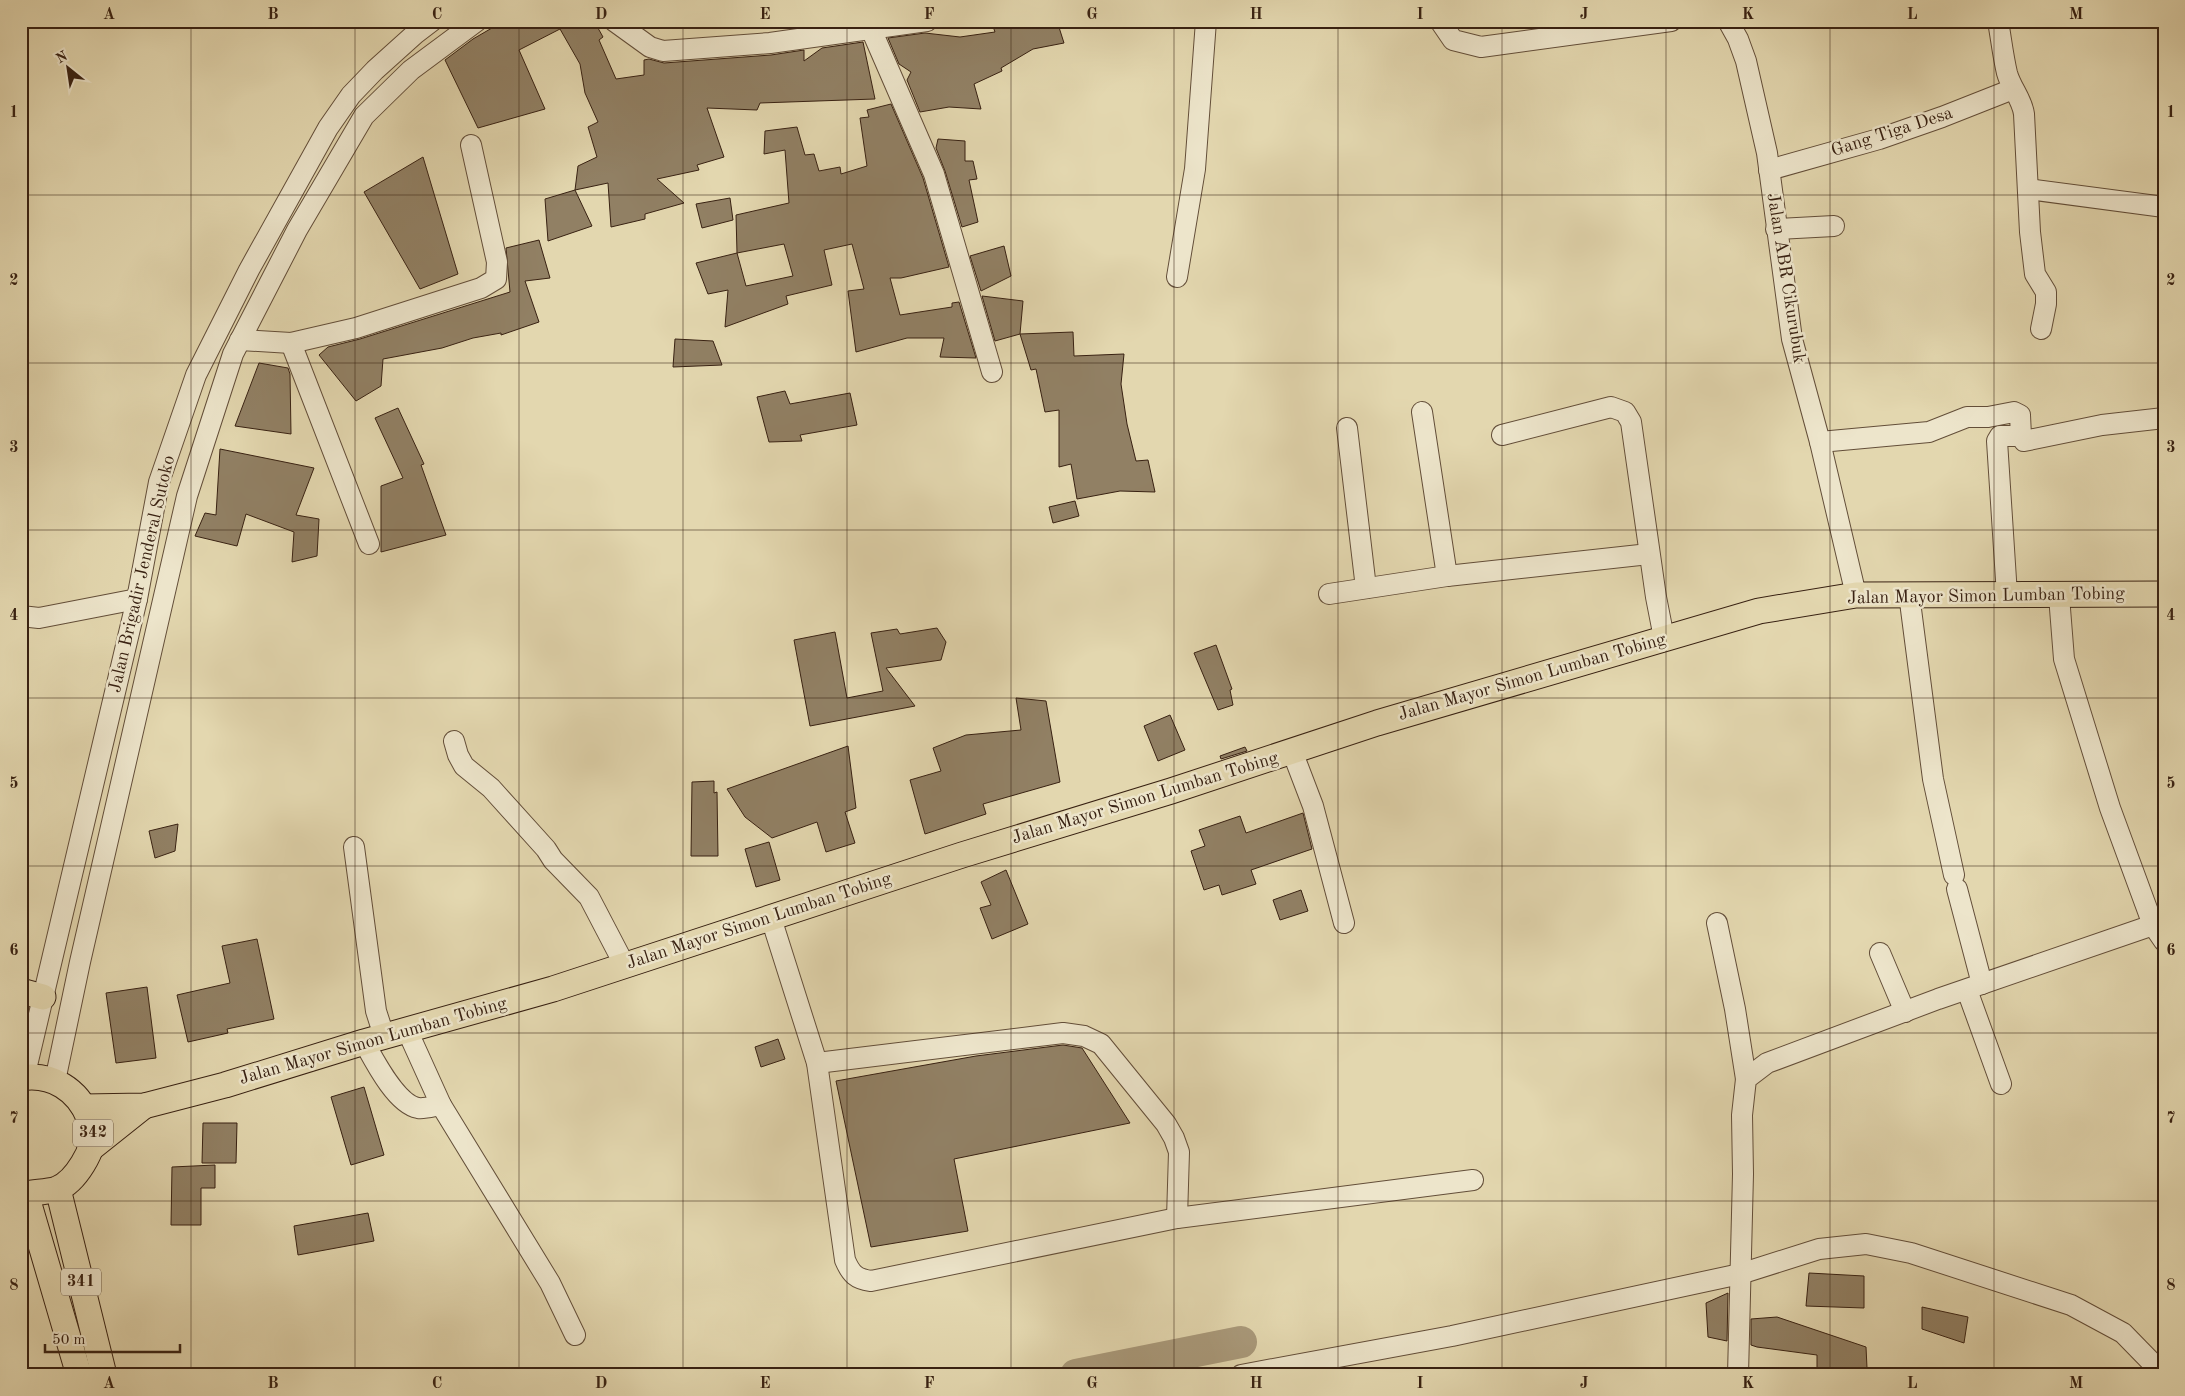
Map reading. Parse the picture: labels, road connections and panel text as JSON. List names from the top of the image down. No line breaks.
{"streets":{"main road":["Jalan Mayor Simon Lumban Tobing","342","341"],"street":["Gang Tiga Desa","Jalan ABR Cikurubuk","Jalan Brigadir Jenderal Sutoko"]},"crossings":[["Gang Tiga Desa","Jalan ABR Cikurubuk"],["Jalan ABR Cikurubuk","Jalan Mayor Simon Lumban Tobing"],["Jalan Brigadir Jenderal Sutoko","342"],["Jalan Mayor Simon Lumban Tobing","342"],["342","341"]],"scale_bar":"50 m","north":"top left","grid":{"columns":["A","B","C","D","E","F","G","H","I","J","K","L","M"],"rows":["1","2","3","4","5","6","7","8"]}}
